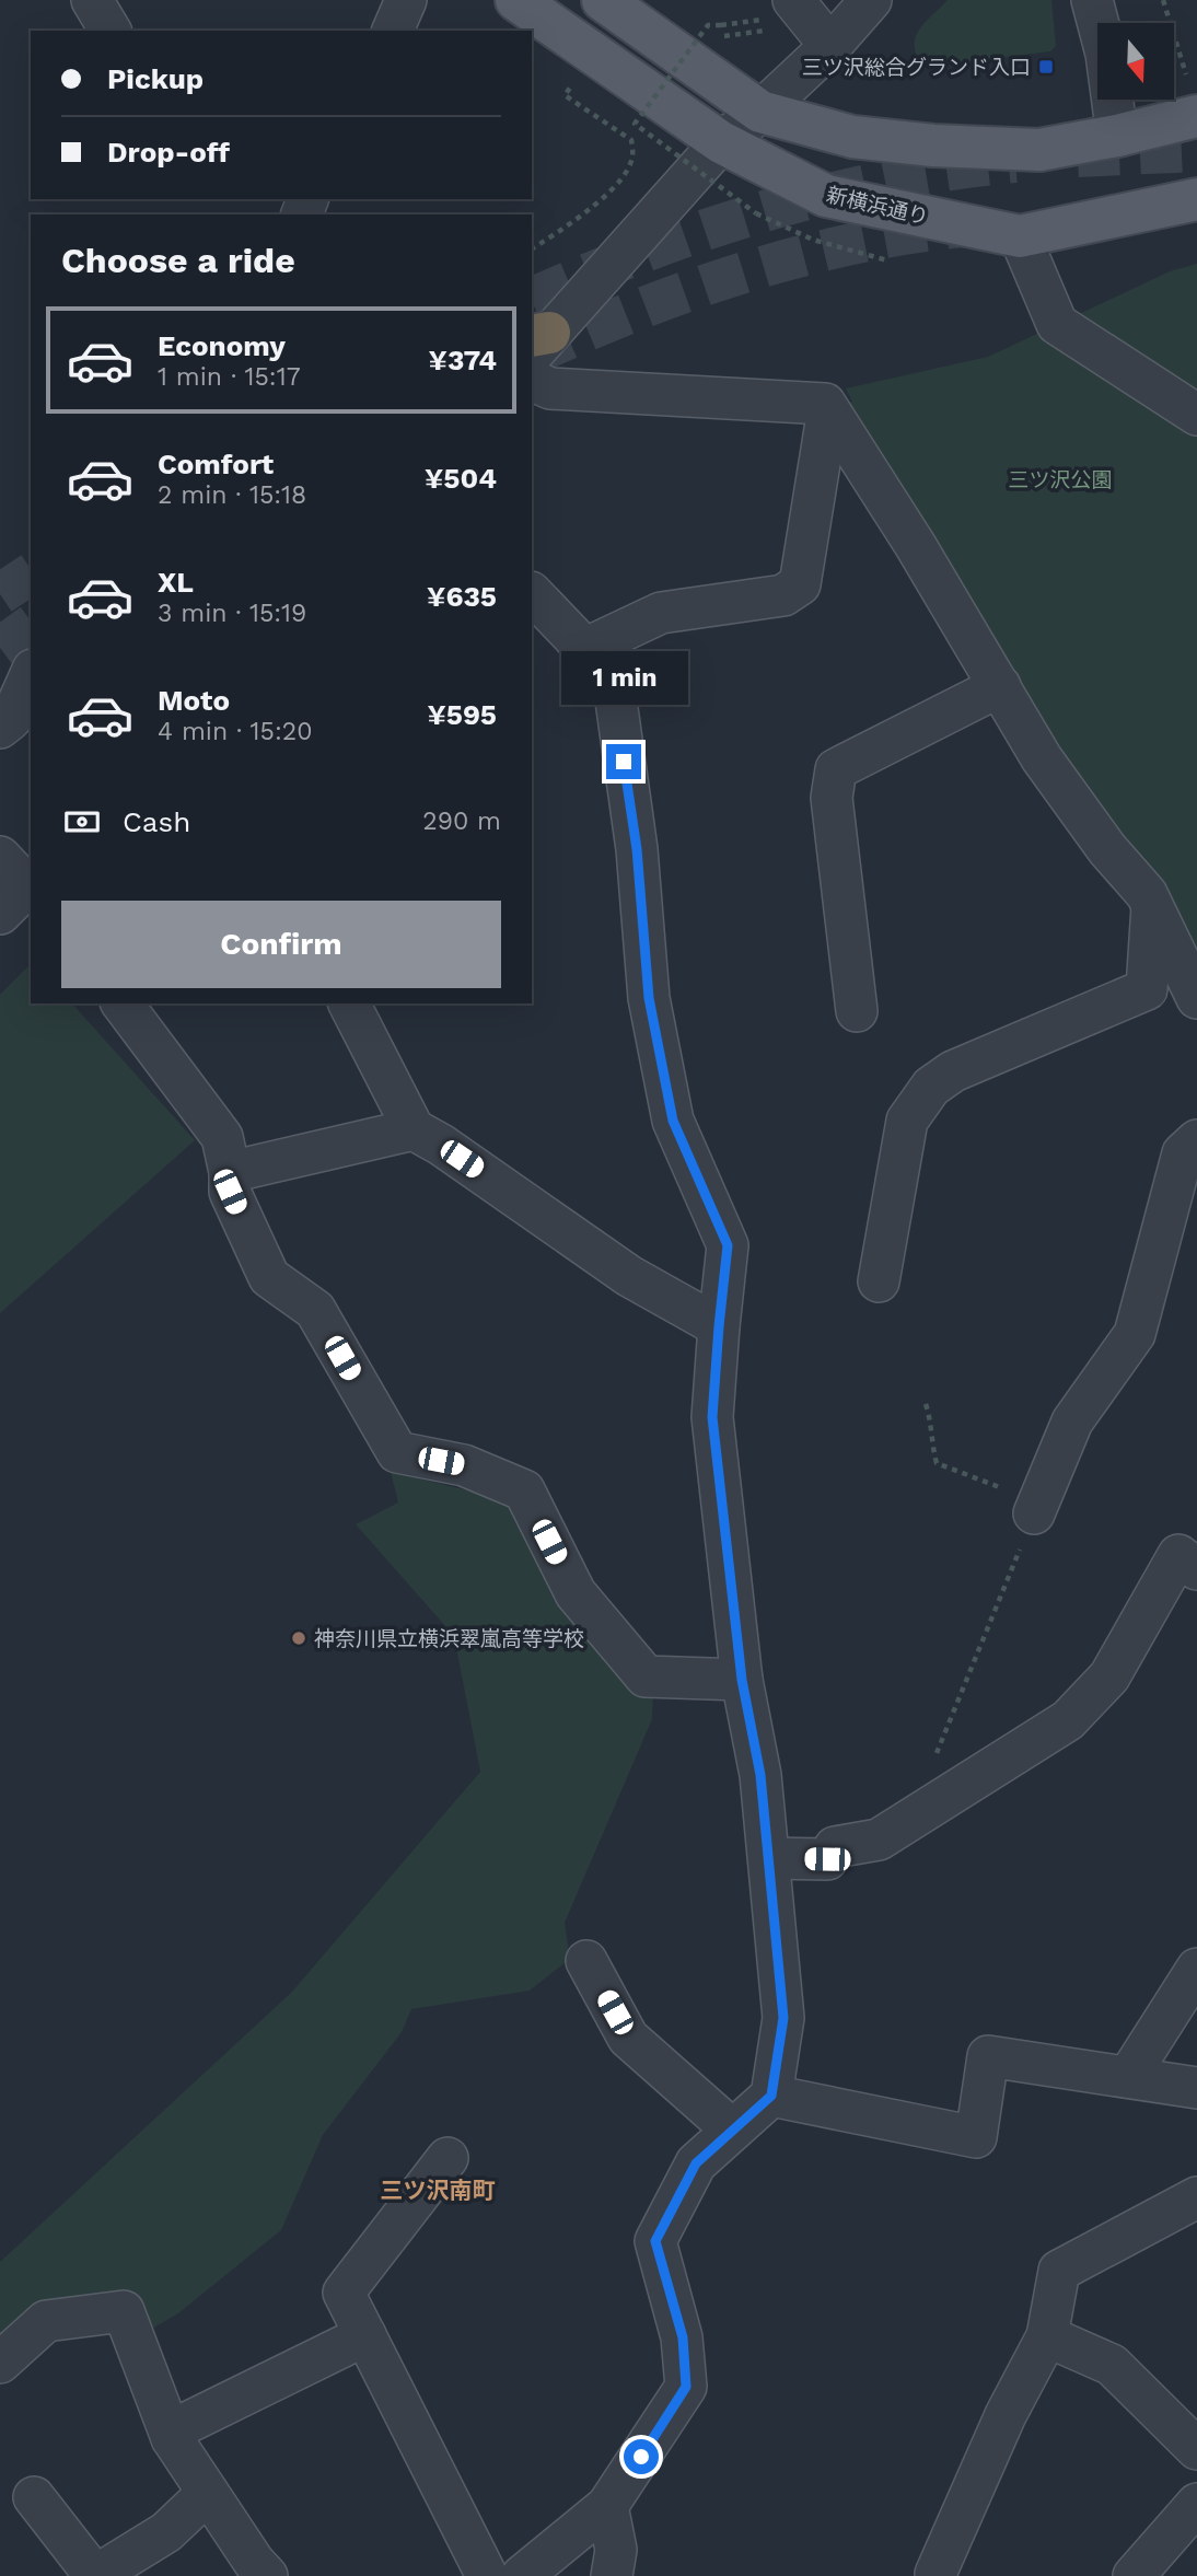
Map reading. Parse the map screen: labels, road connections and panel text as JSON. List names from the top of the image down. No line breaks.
{"streets":{"main road":["新横浜通り"]},"districts":["三ツ沢南町"],"parks":["三ツ沢公園"],"places":{"transit":["三ツ沢総合グランド入口"],"other":["神奈川県立横浜翠嵐高等学校"]},"north":"bottom","page":{"banner":["Pickup","Drop-off"],"heading":"Choose a ride","list":[{"name":"Economy","note":"1 min · 15:17","value":"¥374"},{"name":"Comfort","note":"2 min · 15:18","value":"¥504"},{"name":"XL","note":"3 min · 15:19","value":"¥635"},{"name":"Moto","note":"4 min · 15:20","value":"¥595"}],"bubble":"1 min","pay":["Cash","290 m"],"buttons":"Confirm"}}
